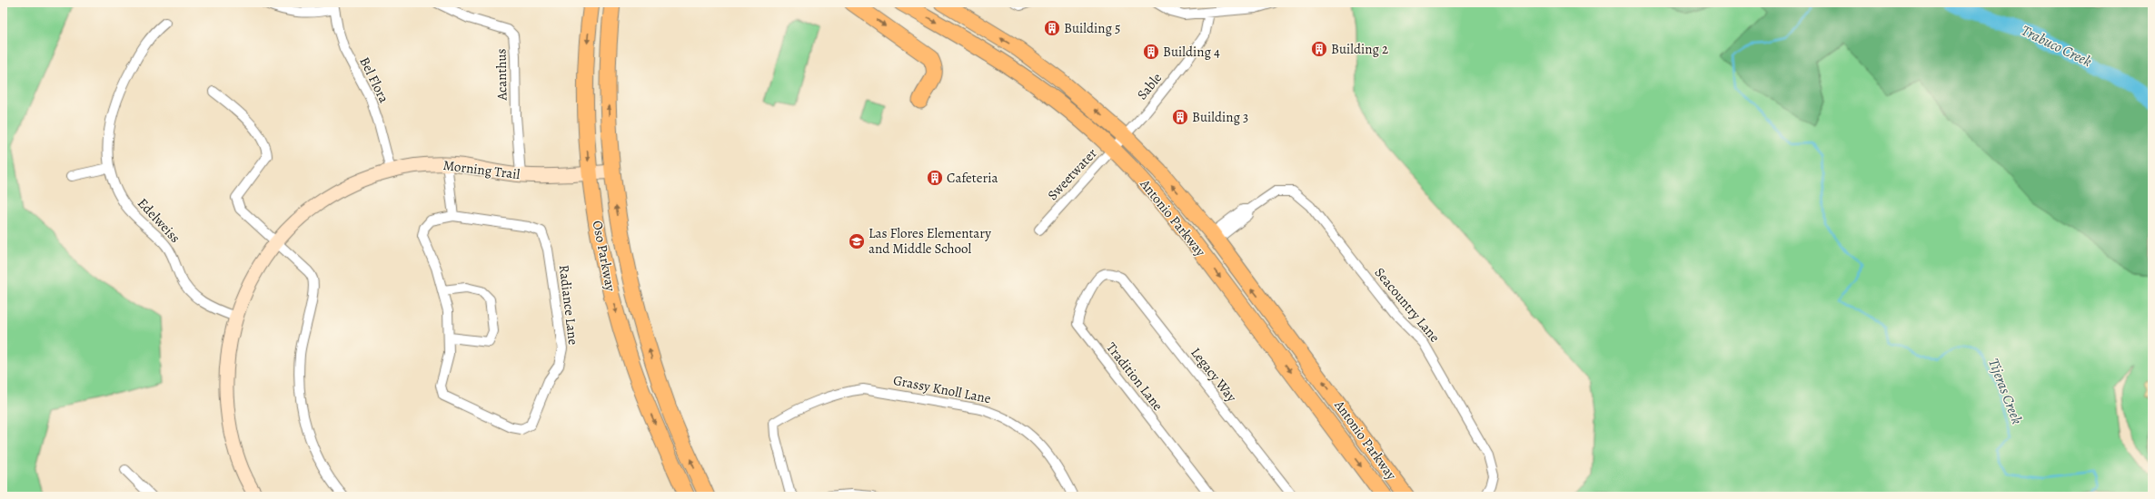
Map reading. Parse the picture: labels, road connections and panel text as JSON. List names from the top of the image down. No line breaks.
{"streets":{"main road":["Antonio Parkway","Oso Parkway"],"street":["Acanthus","Bel Flora","Sable","Morning Trail","Sweetwater","Edelweiss","Radiance Lane","Seacountry Lane","Legacy Way","Tradition Lane","Grassy Knoll Lane"]},"crossings":[["Acanthus","Morning Trail"],["Bel Flora","Morning Trail"],["Sable","Sweetwater"],["Sable","Antonio Parkway"],["Morning Trail","Edelweiss"],["Morning Trail","Oso Parkway"],["Sweetwater","Antonio Parkway"],["Antonio Parkway","Seacountry Lane"],["Legacy Way","Tradition Lane"]],"water":["Trabuco Creek","Tijeras Creek"],"places":{"building":["Building 5","Building 2","Building 4","Building 3","Cafeteria"],"school or university":["Las Flores Elementary and Middle School"]}}
